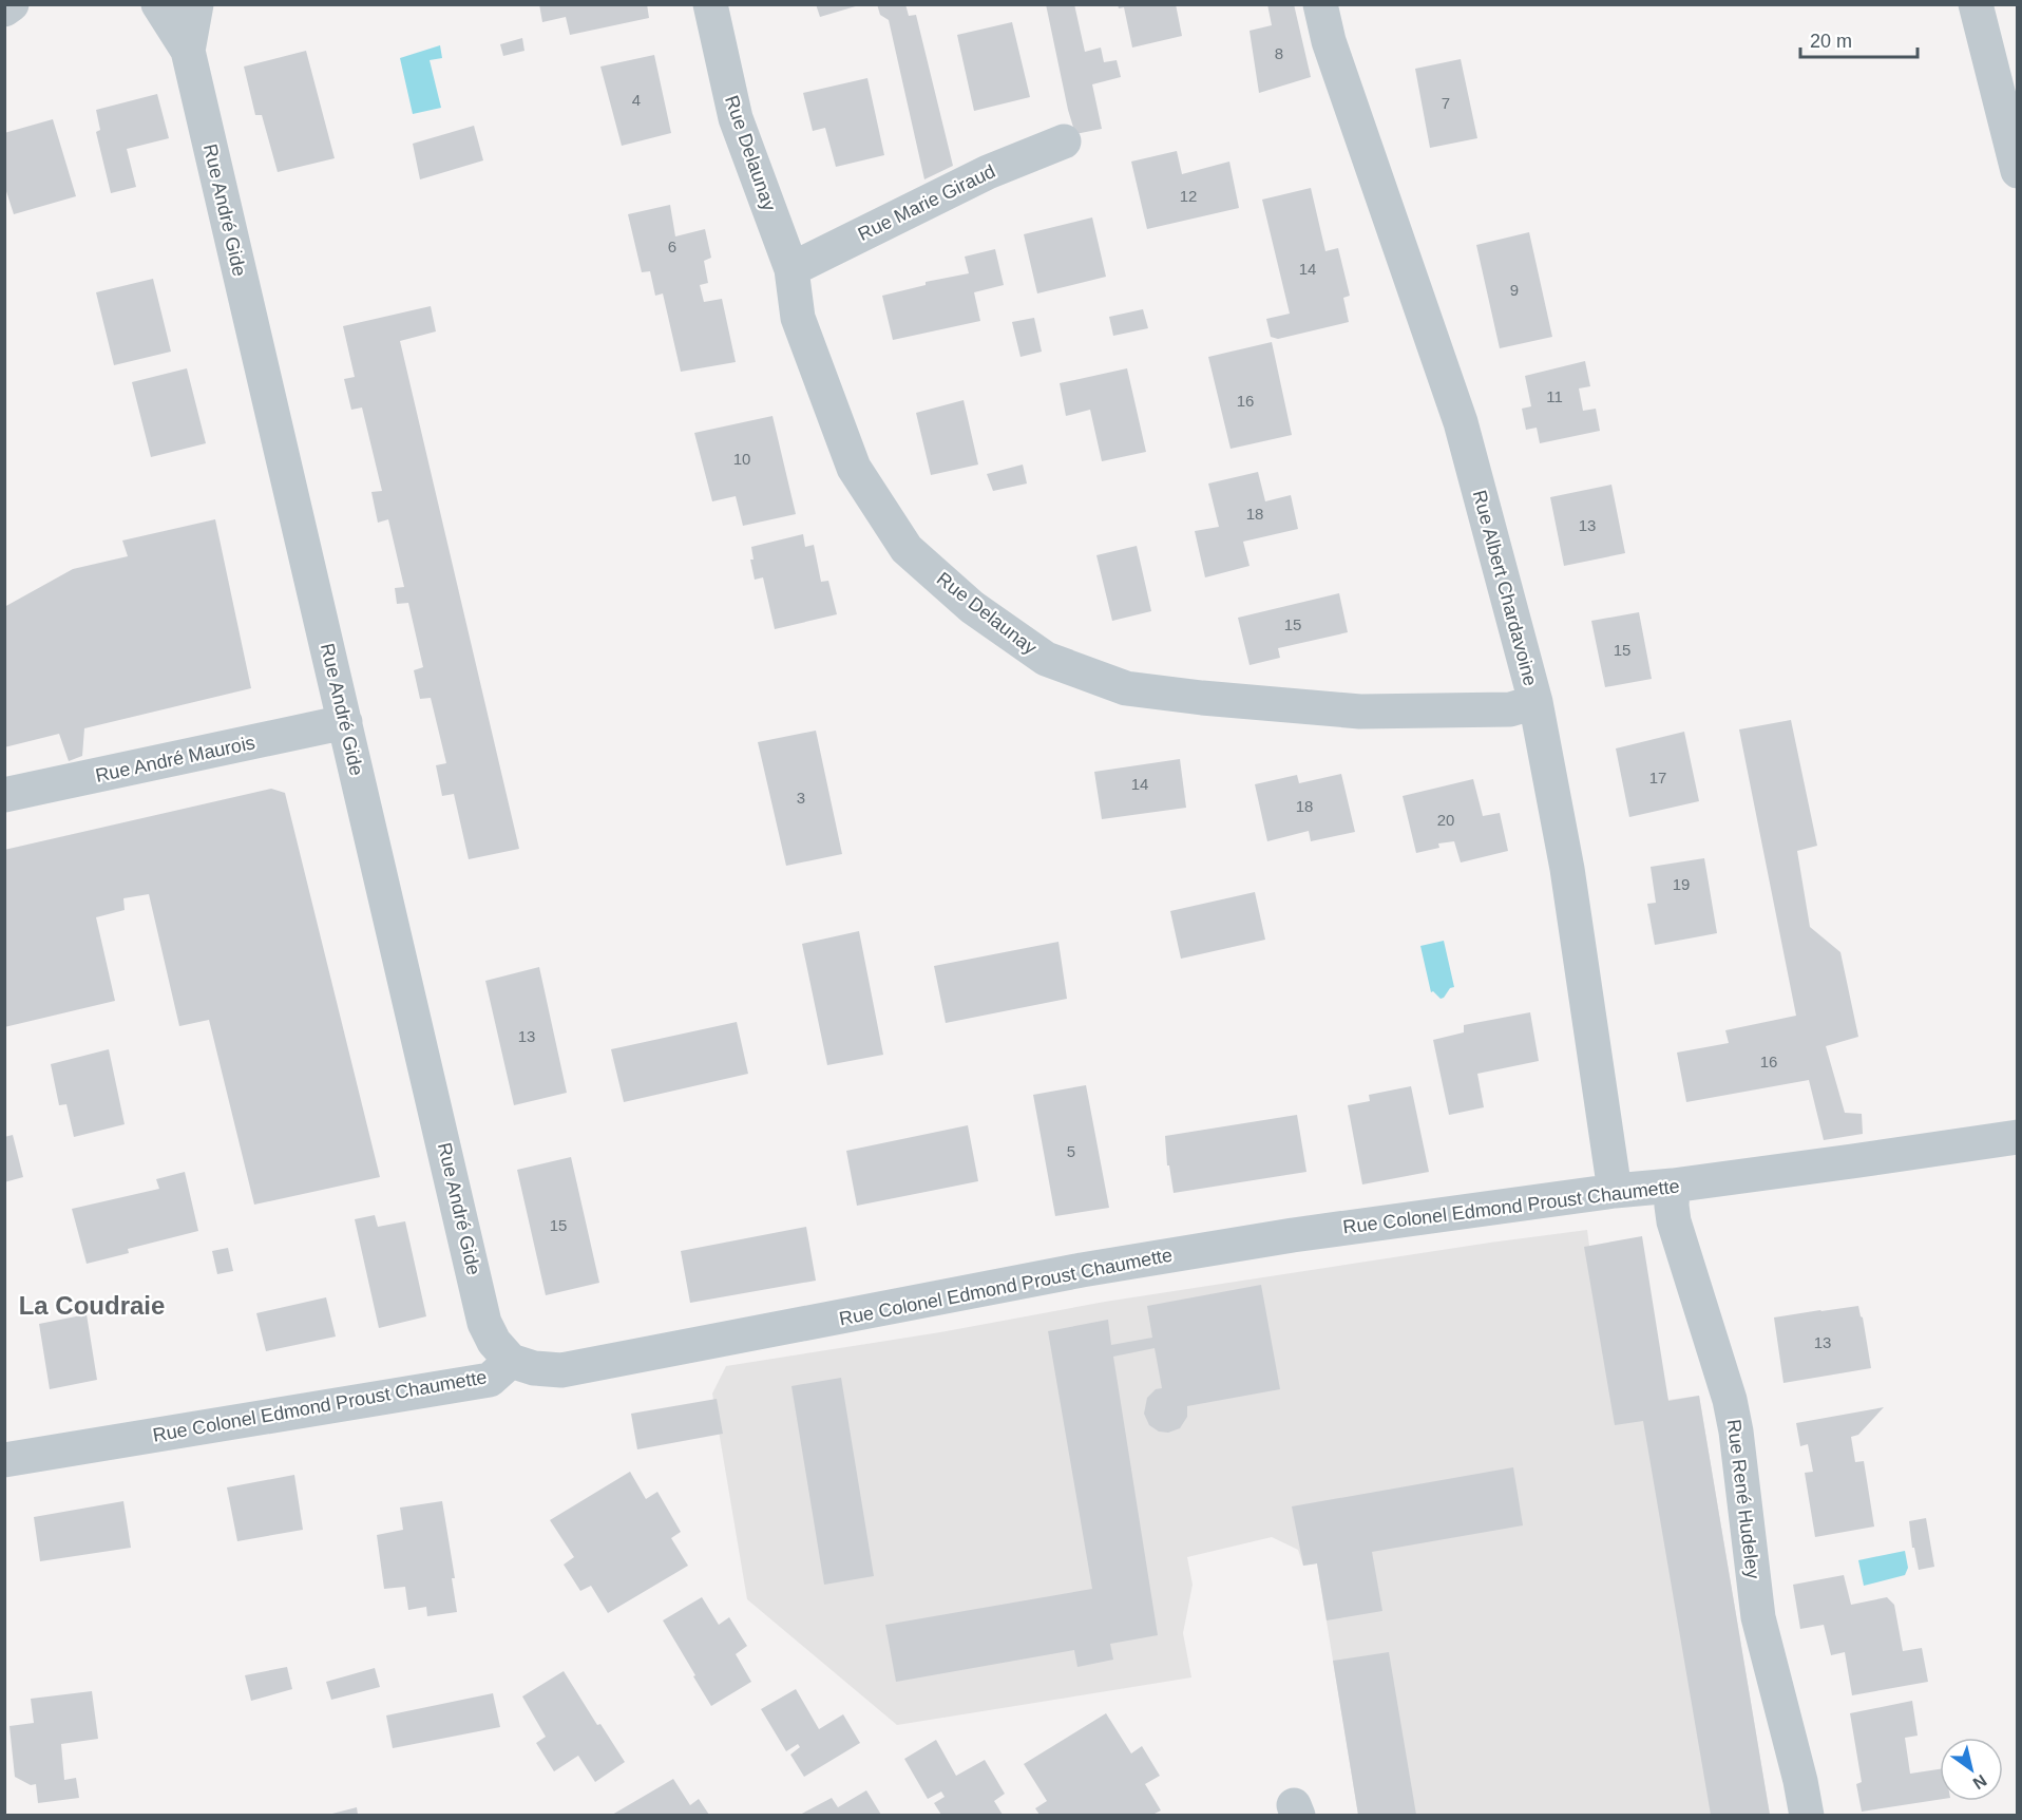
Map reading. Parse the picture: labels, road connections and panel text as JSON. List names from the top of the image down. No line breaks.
{"streets":{"street":["Rue Delaunay","Rue Marie Giraud","Rue André Gide","Rue Albert Chardavoine","Rue André Maurois","Rue Colonel Edmond Proust Chaumette","Rue René Hudeley"]},"crossings":[["Rue Delaunay","Rue Marie Giraud"],["Rue Delaunay","Rue Albert Chardavoine"],["Rue André Gide","Rue André Maurois"],["Rue André Gide","Rue Colonel Edmond Proust Chaumette"],["Rue Albert Chardavoine","Rue Colonel Edmond Proust Chaumette"],["Rue Colonel Edmond Proust Chaumette","Rue René Hudeley"]],"districts":["La Coudraie"],"house_numbers":["8","4","7","12","6","14","9","11","16","10","18","13","15","15","17","14","3","18","20","19","13","16","5","15","13"],"scale_bar":"20 m","north":"bottom right"}
